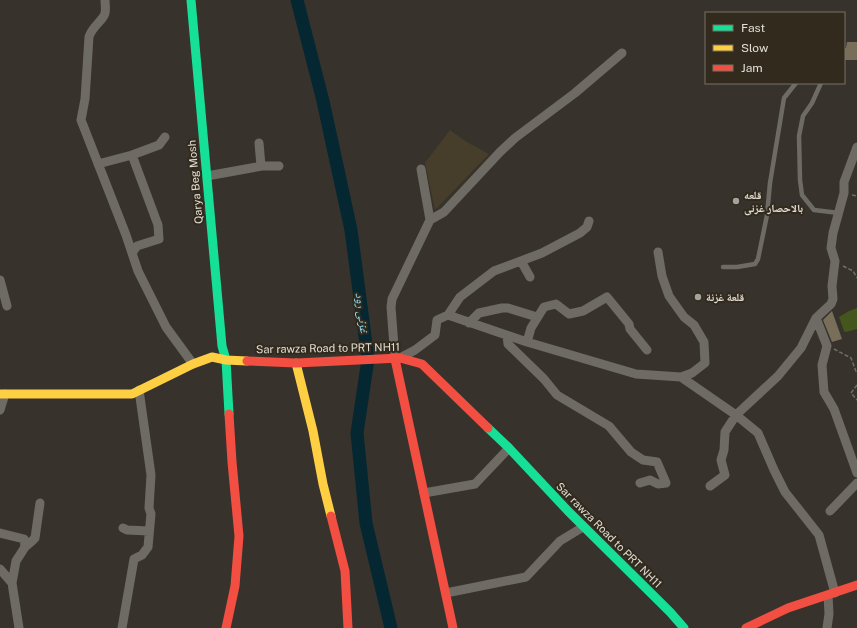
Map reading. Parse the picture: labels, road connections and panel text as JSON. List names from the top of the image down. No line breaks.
{"streets":{"street":["Qarya Beg Mosh","Sar rawza Road to PRT NH11"]},"crossings":[["Qarya Beg Mosh","Sar rawza Road to PRT NH11"]],"water":["غزنی رود"],"places":["قلعه بالاحصار غزنی","قلعة غزنة"],"legend":["Fast","Slow","Jam"]}
